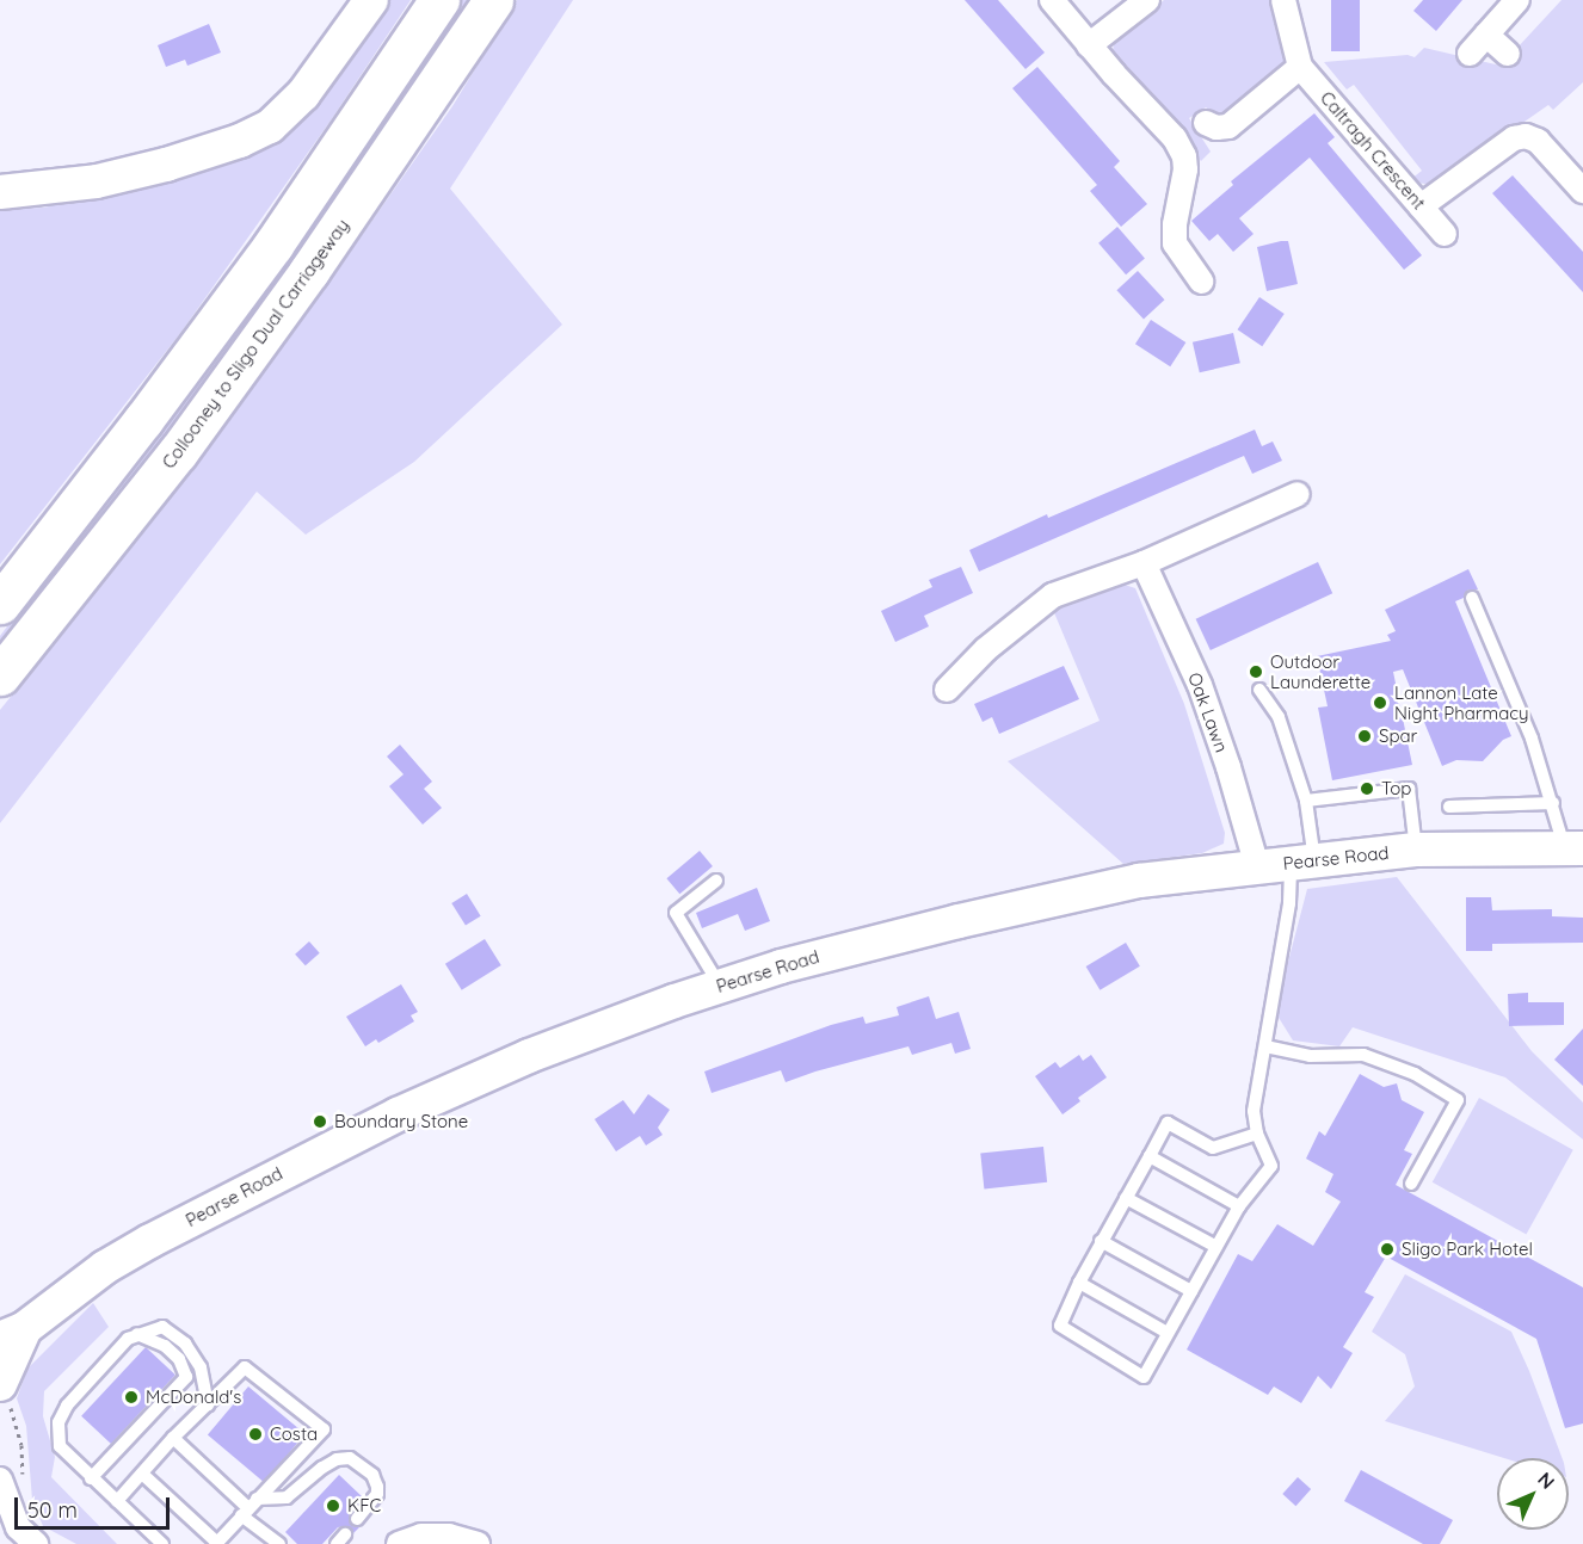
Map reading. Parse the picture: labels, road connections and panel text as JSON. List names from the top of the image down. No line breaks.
{"streets":{"highway":["Collooney to Sligo Dual Carriageway"],"main road":["Pearse Road"],"street":["Caltragh Crescent","Oak Lawn"]},"crossings":[["Oak Lawn","Pearse Road"]],"places":["Outdoor Launderette","Lannon Late Night Pharmacy","Spar","Top","Boundary Stone","Sligo Park Hotel","McDonald's","Costa","KFC"],"scale_bar":"50 m","north":"top right"}
